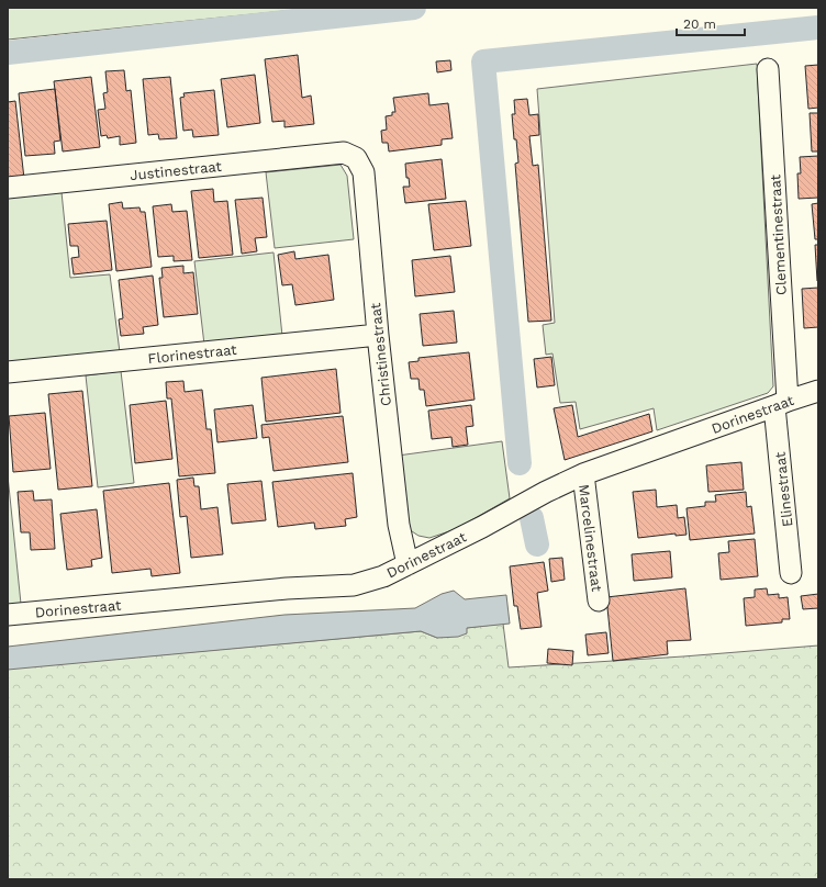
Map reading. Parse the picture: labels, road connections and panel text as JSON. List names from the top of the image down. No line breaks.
{"streets":{"street":["Justinestraat","Clementinestraat","Florinestraat","Christinestraat","Dorinestraat","Elinestraat","Marcelinestraat"]},"crossings":[["Justinestraat","Christinestraat"],["Clementinestraat","Dorinestraat"],["Clementinestraat","Elinestraat"],["Florinestraat","Christinestraat"],["Christinestraat","Dorinestraat"],["Dorinestraat","Elinestraat"],["Dorinestraat","Marcelinestraat"]],"scale_bar":"20 m"}
